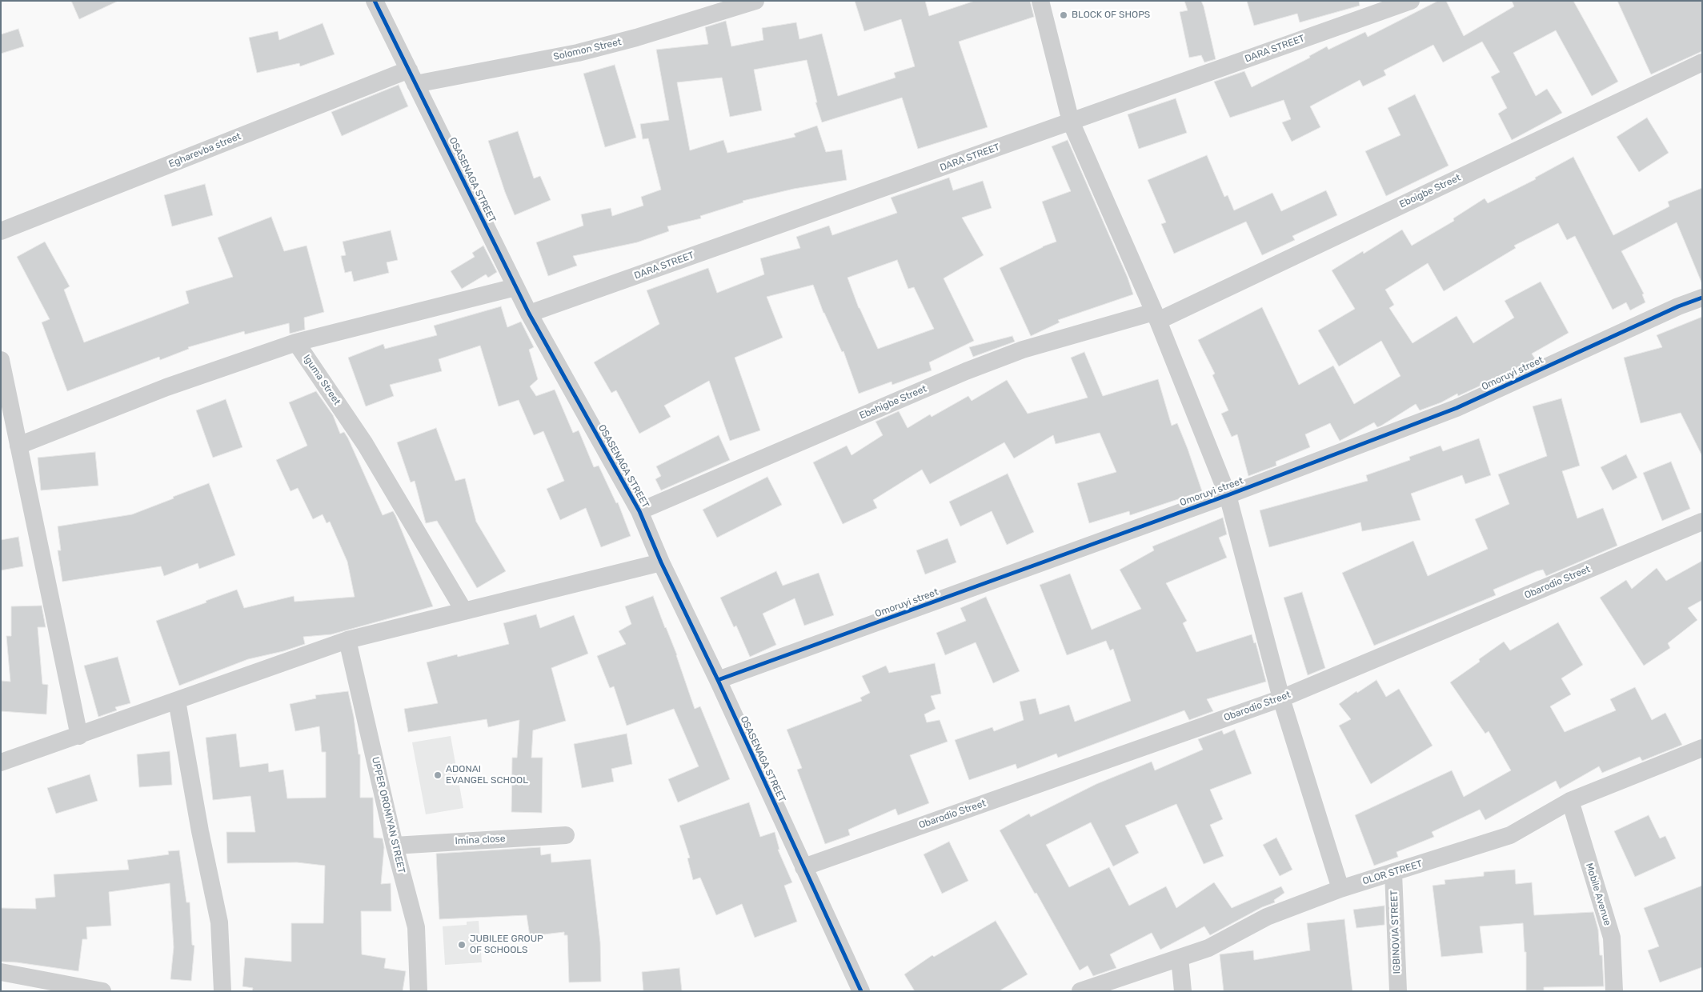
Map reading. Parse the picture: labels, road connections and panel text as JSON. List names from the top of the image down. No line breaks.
{"streets":{"street":["DARA STREET","Solomon Street","Egharevba street","OSASENAGA STREET","Eboigbe Street","Omoruyi street","Iguma Street","Ebehigbe Street","Obarodio Street","UPPER OROMIYAN STREET","Imina close","OLOR STREET","Mobile Avenue","IGBINOVIA STREET"]},"crossings":[["DARA STREET","OSASENAGA STREET"],["Solomon Street","Egharevba street"],["Solomon Street","OSASENAGA STREET"],["Egharevba street","OSASENAGA STREET"],["OSASENAGA STREET","Omoruyi street"],["OSASENAGA STREET","Iguma Street"],["OSASENAGA STREET","Ebehigbe Street"],["OSASENAGA STREET","Obarodio Street"],["Eboigbe Street","Ebehigbe Street"],["UPPER OROMIYAN STREET","Imina close"],["OLOR STREET","Mobile Avenue"],["OLOR STREET","IGBINOVIA STREET"]],"places":["BLOCK OF SHOPS","ADONAI EVANGEL SCHOOL","JUBILEE GROUP OF SCHOOLS"]}
